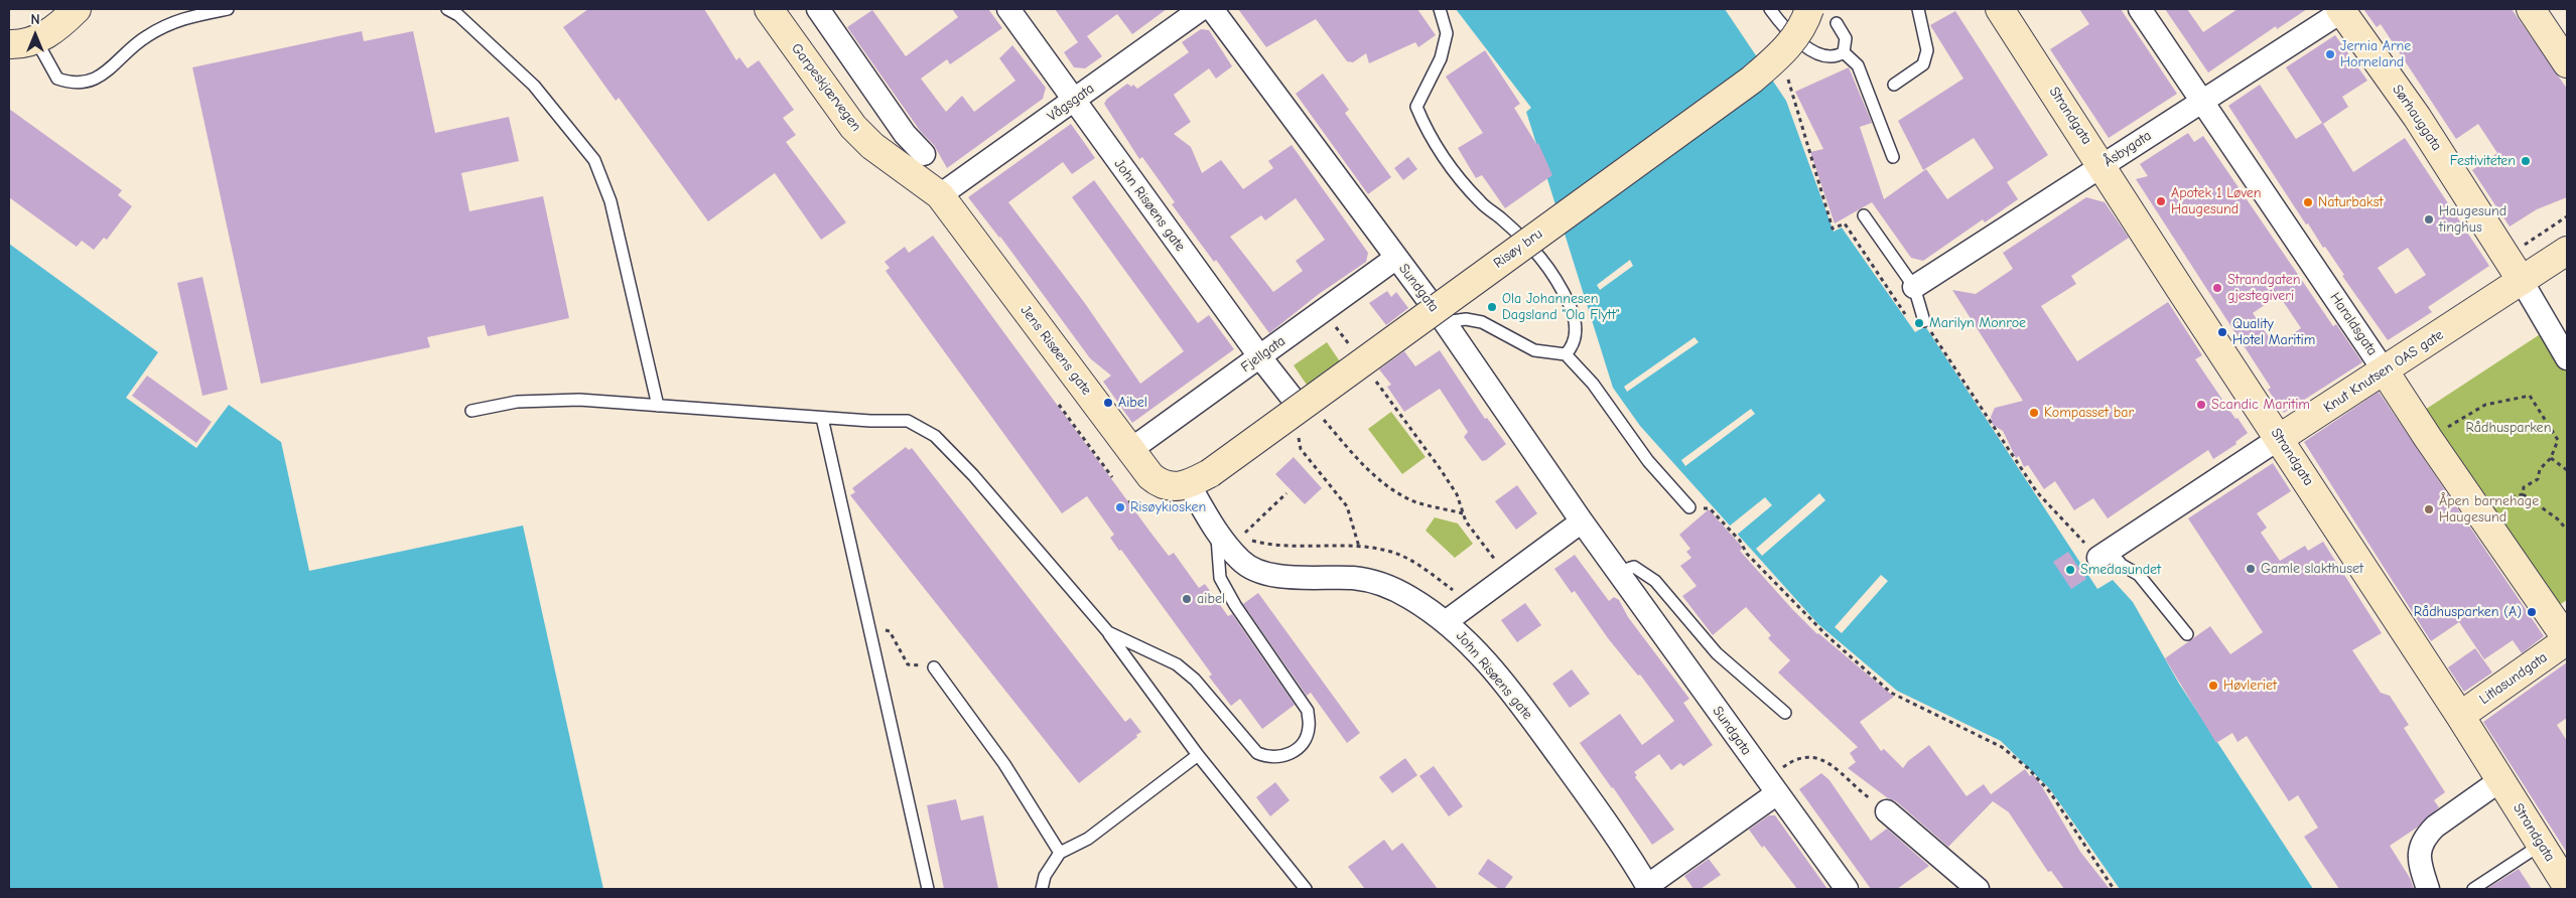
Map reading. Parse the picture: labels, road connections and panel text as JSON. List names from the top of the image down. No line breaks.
{"streets":{"street":["Garpeskjærvegen","Vågsgata","Strandgata","Sørhauggata","Åsbygata","John Risøens gate","Risøy bru","Sundgata","Haraldsgata","Jens Risøens gate","Fjellgata","Knut Knutsen OAS gate","Litlasundgata"]},"crossings":[["Garpeskjærvegen","Vågsgata"],["Garpeskjærvegen","Jens Risøens gate"],["Vågsgata","John Risøens gate"],["Vågsgata","Jens Risøens gate"],["Strandgata","Åsbygata"],["Strandgata","Knut Knutsen OAS gate"],["Strandgata","Litlasundgata"],["Sørhauggata","Åsbygata"],["Sørhauggata","Knut Knutsen OAS gate"],["Åsbygata","Haraldsgata"],["John Risøens gate","Risøy bru"],["John Risøens gate","Jens Risøens gate"],["John Risøens gate","Fjellgata"],["Risøy bru","Jens Risøens gate"],["Sundgata","Fjellgata"],["Haraldsgata","Knut Knutsen OAS gate"],["Haraldsgata","Litlasundgata"],["Jens Risøens gate","Fjellgata"]],"parks":["Rådhusparken"],"places":["Jernia Arne Horneland","Festiviteten","Apotek 1 Løven Haugesund","Naturbakst","Haugesund tinghus","Strandgaten gjestegiveri","Ola Johannesen Dagsland \"Ola Flytt\"","Marilyn Monroe","Quality Hotel Maritim","Aibel","Scandic Maritim","Kompasset bar","Risøykiosken","Åpen barnehage Haugesund","Gamle slakthuset","Smedasundet","aibel","Rådhusparken (A)","Høvleriet"],"north":"top"}
